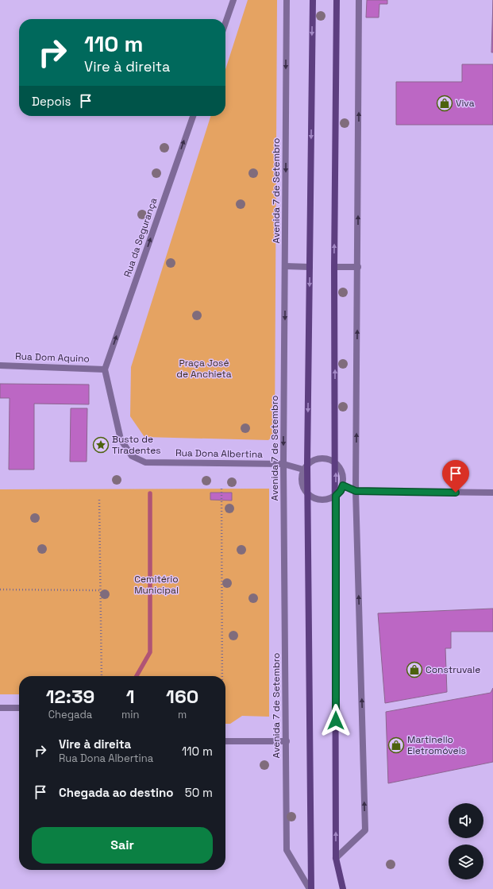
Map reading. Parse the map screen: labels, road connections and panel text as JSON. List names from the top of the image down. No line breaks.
{"streets":{"main road":["Avenida 7 de Setembro"],"street":["Rua da Segurança","Rua Dom Aquino","Rua Dona Albertina"]},"crossings":[["Avenida 7 de Setembro","Rua Dona Albertina"],["Rua da Segurança","Rua Dom Aquino"],["Rua da Segurança","Rua Dona Albertina"],["Rua Dom Aquino","Rua Dona Albertina"]],"one_way":["Rua da Segurança"],"parks":["Praça José de Anchieta","Cemitério Municipal"],"places":{"shop":["Viva","Construvale","Martinello Eletromóveis"],"place":["Busto de Tiradentes"]},"page":{"turn":["110 m","Vire à direita"],"then":"Depois","eta":["12:39","Chegada","1","min","160","m"],"list":[{"name":"Vire à direita","note":"Rua Dona Albertina","value":"110 m"},{"name":"Chegada ao destino","value":"50 m"}],"buttons":"Sair"}}
